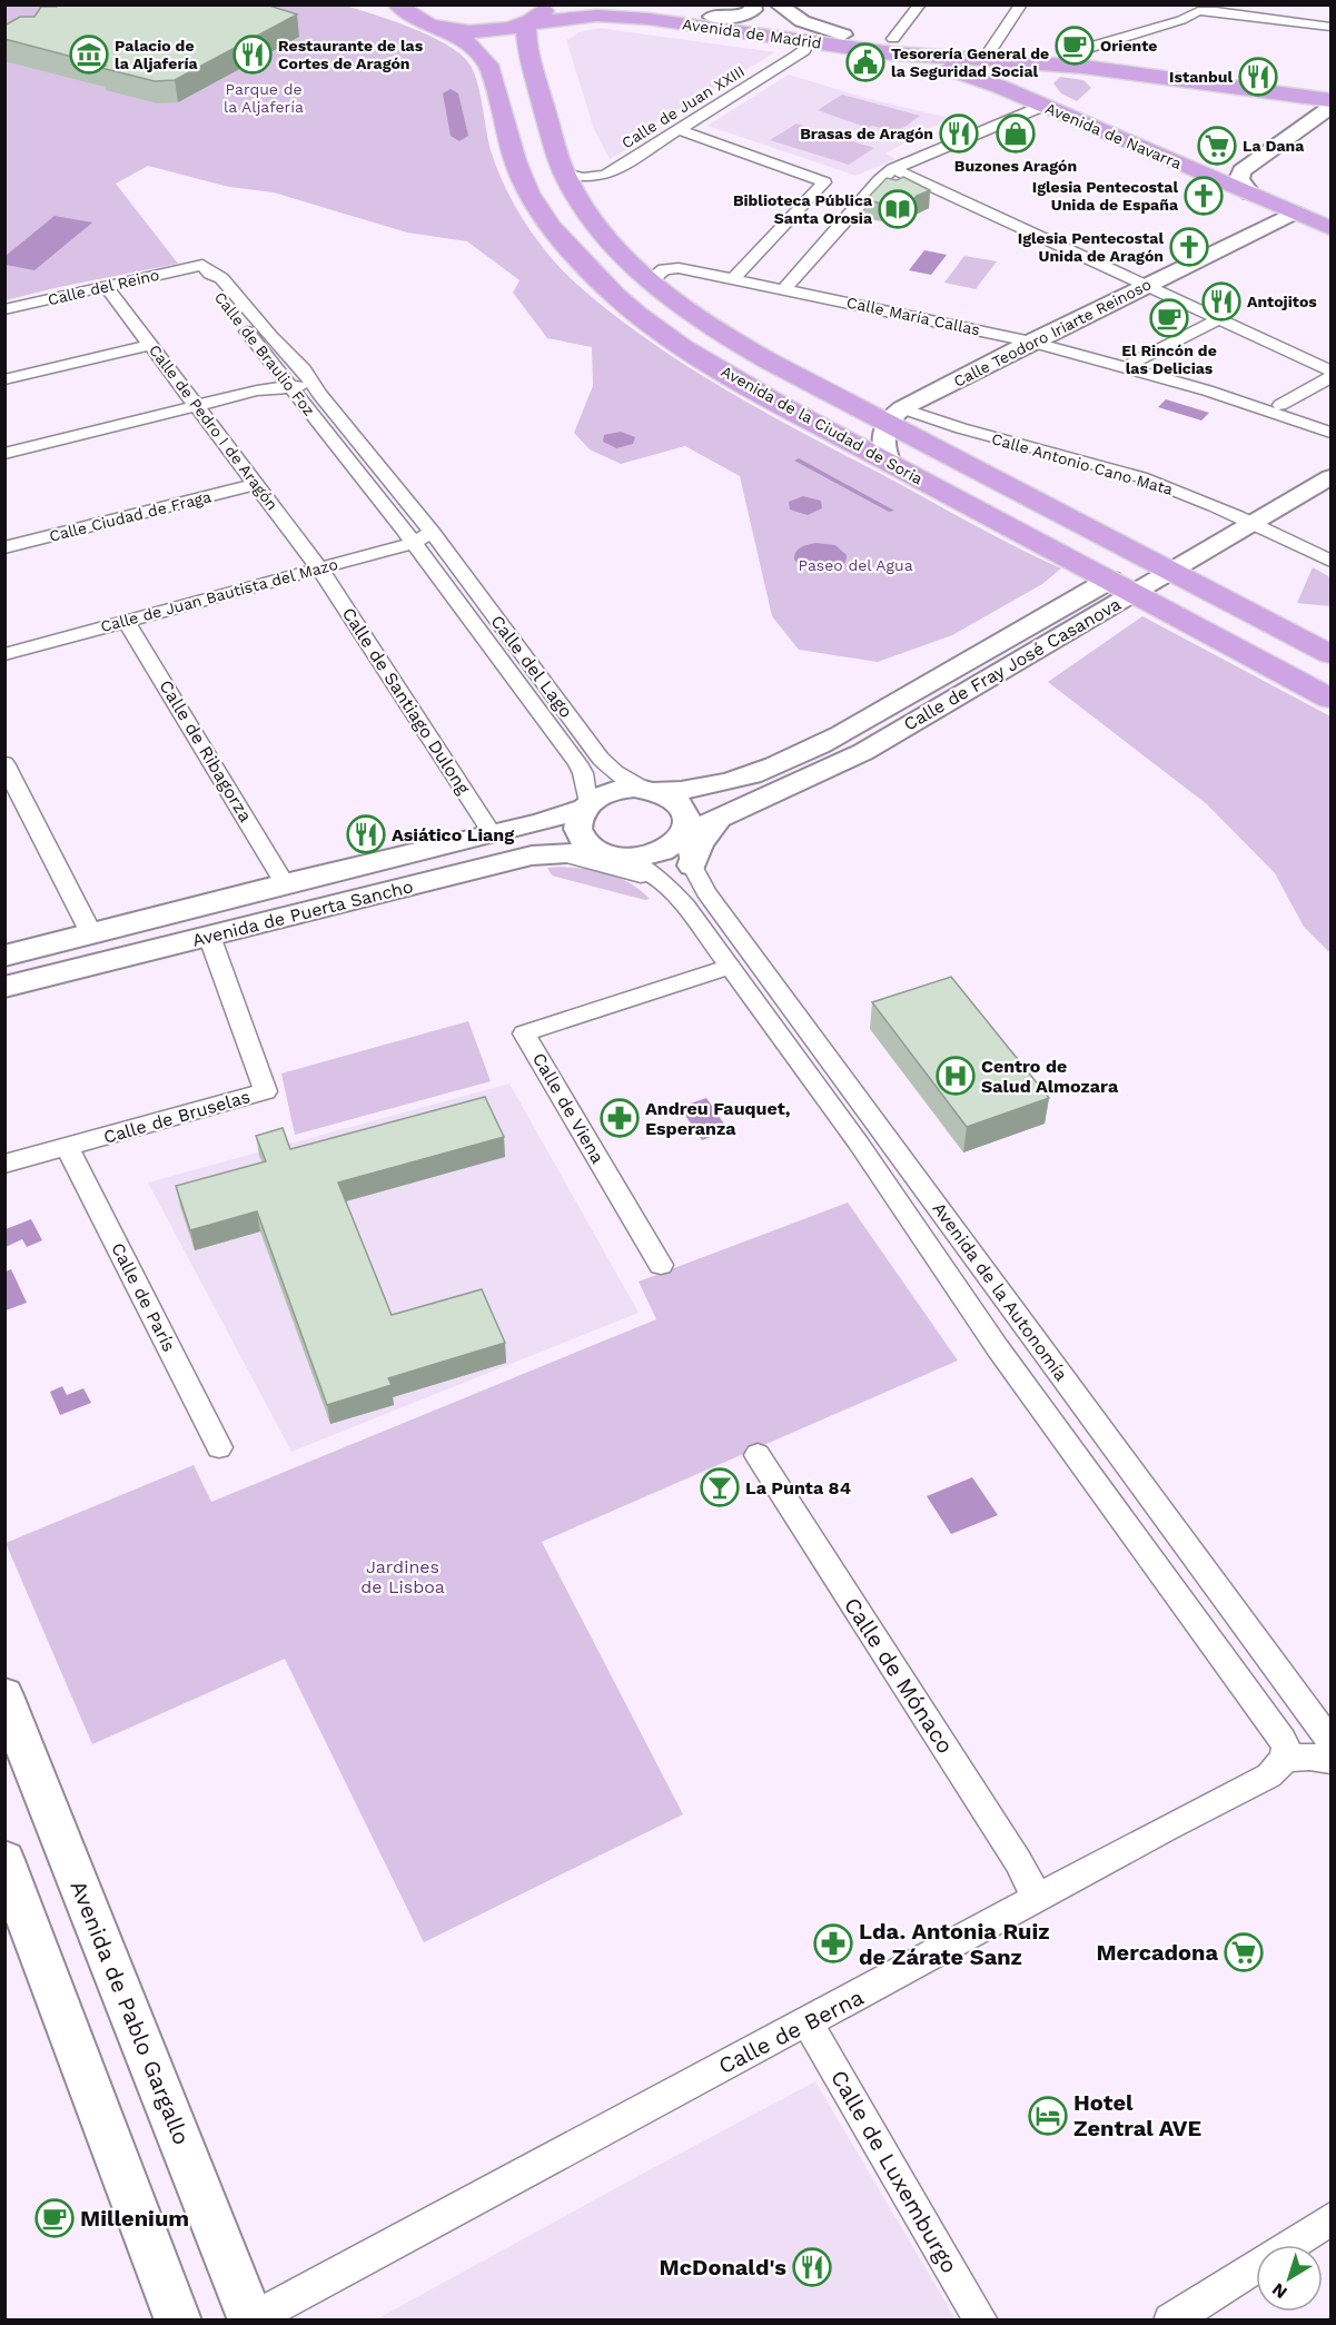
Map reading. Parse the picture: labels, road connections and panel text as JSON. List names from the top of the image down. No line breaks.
{"streets":{"main road":["Avenida de Madrid","Avenida de Navarra","Avenida de la Ciudad de Soria"],"street":["Calle de Juan XXIII","Calle del Reino","Calle María Callas","Calle Teodoro Iriarte Reinoso","Calle de Braulio Foz","Calle de Pedro I de Aragón","Calle Antonio Cano Mata","Calle Ciudad de Fraga","Calle de Juan Bautista del Mazo","Calle de Fray José Casanova","Calle del Lago","Calle de Santiago Dulong","Calle de Ribagorza","Avenida de Puerta Sancho","Calle de Viena","Calle de Bruselas","Avenida de la Autonomía","Calle de París","Calle de Mónaco","Avenida de Pablo Gargallo","Calle de Berna","Calle de Luxemburgo"]},"crossings":[["Avenida de Madrid","Calle de Juan XXIII"],["Avenida de Madrid","Avenida de Navarra"],["Avenida de Madrid","Avenida de la Ciudad de Soria"],["Calle de Juan XXIII","Avenida de la Ciudad de Soria"],["Avenida de Navarra","Calle Teodoro Iriarte Reinoso"],["Calle del Reino","Calle de Braulio Foz"],["Calle del Reino","Calle de Pedro I de Aragón"],["Calle María Callas","Calle Teodoro Iriarte Reinoso"],["Calle María Callas","Avenida de la Ciudad de Soria"],["Calle Teodoro Iriarte Reinoso","Avenida de la Ciudad de Soria"],["Calle Teodoro Iriarte Reinoso","Calle Antonio Cano Mata"],["Calle de Braulio Foz","Calle de Juan Bautista del Mazo"],["Calle de Braulio Foz","Calle del Lago"],["Avenida de la Ciudad de Soria","Calle Antonio Cano Mata"],["Avenida de la Ciudad de Soria","Calle de Fray José Casanova"],["Calle de Pedro I de Aragón","Calle Ciudad de Fraga"],["Calle de Pedro I de Aragón","Calle de Juan Bautista del Mazo"],["Calle de Pedro I de Aragón","Calle de Santiago Dulong"],["Calle Antonio Cano Mata","Calle de Fray José Casanova"],["Calle de Juan Bautista del Mazo","Calle del Lago"],["Calle de Juan Bautista del Mazo","Calle de Santiago Dulong"],["Calle de Juan Bautista del Mazo","Calle de Ribagorza"],["Calle de Fray José Casanova","Calle del Lago"],["Calle de Fray José Casanova","Avenida de Puerta Sancho"],["Calle de Fray José Casanova","Avenida de la Autonomía"],["Calle del Lago","Avenida de Puerta Sancho"],["Calle del Lago","Avenida de la Autonomía"],["Calle de Santiago Dulong","Avenida de Puerta Sancho"],["Calle de Ribagorza","Avenida de Puerta Sancho"],["Avenida de Puerta Sancho","Calle de Bruselas"],["Avenida de Puerta Sancho","Avenida de la Autonomía"],["Calle de Viena","Avenida de la Autonomía"],["Calle de Bruselas","Calle de París"],["Avenida de la Autonomía","Calle de Berna"],["Calle de Mónaco","Calle de Berna"],["Avenida de Pablo Gargallo","Calle de Berna"],["Calle de Berna","Calle de Luxemburgo"]],"parks":["Parque de la Aljafería","Paseo del Agua","Jardines de Lisboa"],"places":{"cafe":["Oriente","El Rincón de las Delicias","Millenium"],"museum":["Palacio de la Aljafería"],"restaurant":["Restaurante de las Cortes de Aragón","Istanbul","Brasas de Aragón","Antojitos","Asiático Liang","McDonald's"],"public building":["Tesorería General de la Seguridad Social"],"shop":["Buzones Aragón"],"supermarket":["La Dana","Mercadona"],"church":["Iglesia Pentecostal Unida de España","Iglesia Pentecostal Unida de Aragón"],"library":["Biblioteca Pública Santa Orosia"],"hospital":["Centro de Salud Almozara"],"pharmacy":["Andreu Fauquet, Esperanza","Lda. Antonia Ruiz de Zárate Sanz"],"bar":["La Punta 84"],"hotel":["Hotel Zentral AVE"]},"north":"bottom left"}
